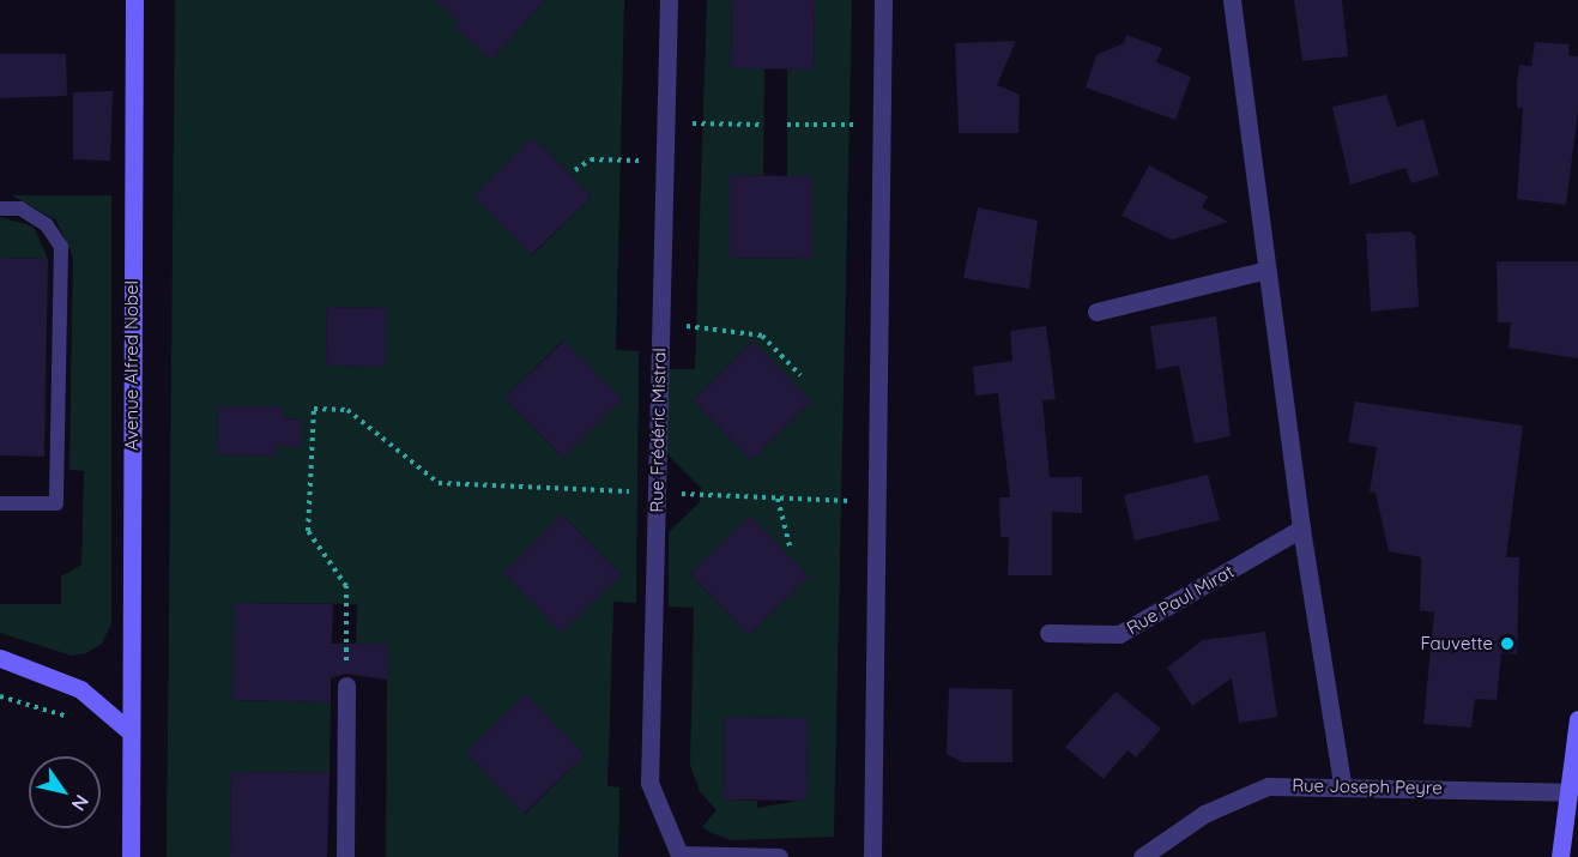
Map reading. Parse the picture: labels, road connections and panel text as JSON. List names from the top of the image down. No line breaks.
{"streets":{"main road":["Avenue Alfred Nobel"],"street":["Rue Frédéric Mistral","Rue Paul Mirat","Rue Joseph Peyre"]},"places":["Fauvette"],"north":"bottom right"}
